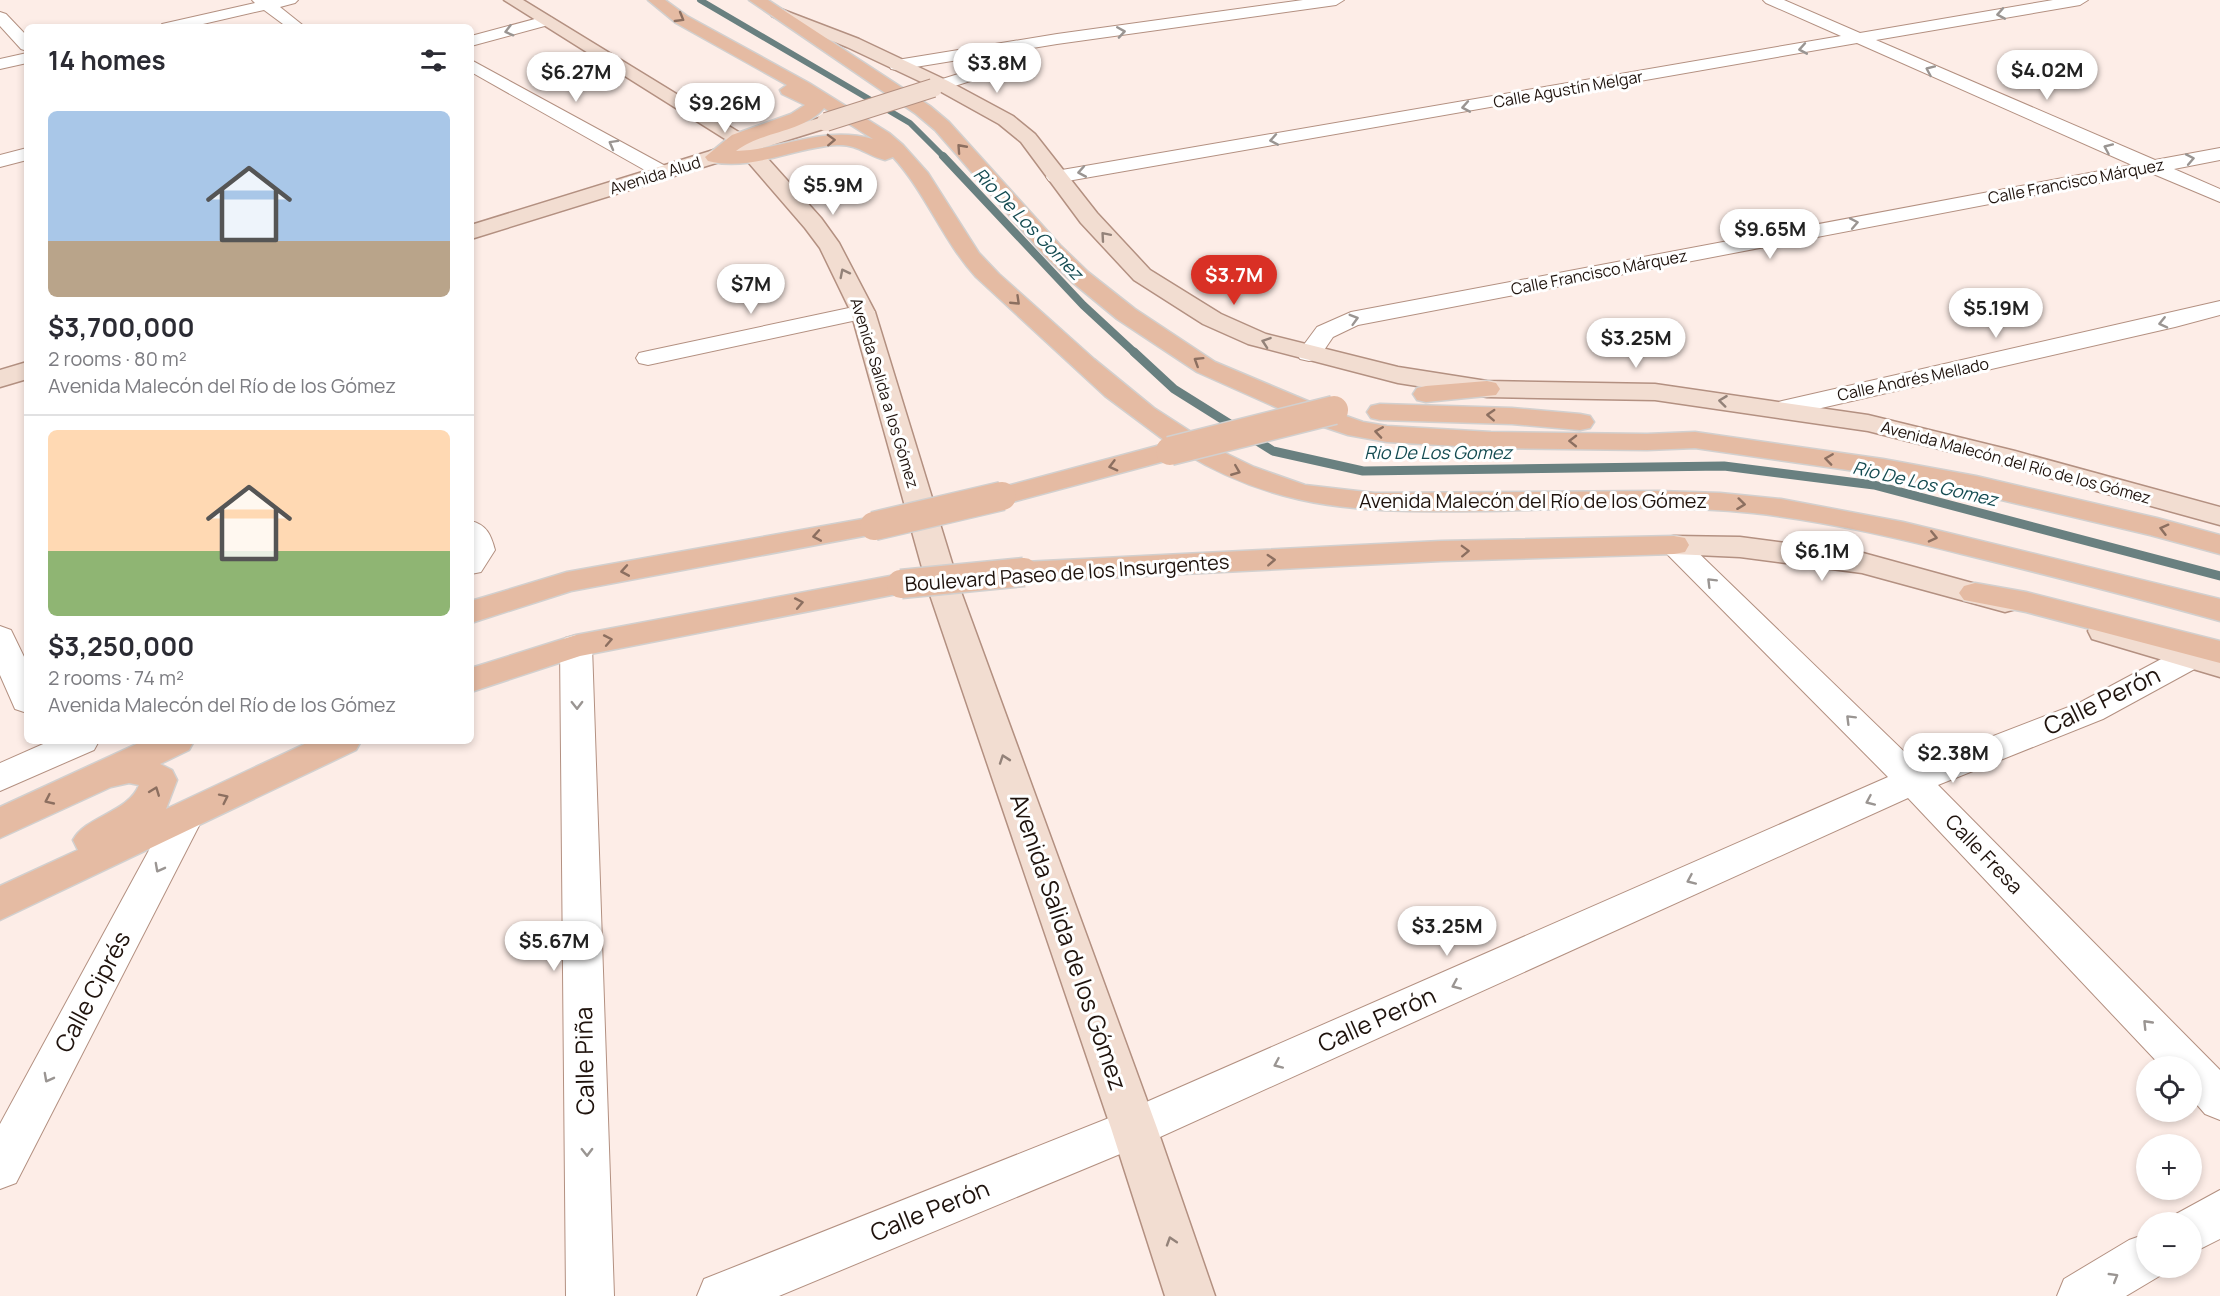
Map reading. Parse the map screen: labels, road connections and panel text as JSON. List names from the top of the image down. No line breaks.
{"streets":{"main road":["Avenida Malecón del Río de los Gómez","Boulevard Paseo de los Insurgentes"],"street":["Calle Agustín Melgar","Avenida Alud","Calle Francisco Márquez","Calle Andrés Mellado","Avenida Salida a los Gómez","Calle Perón","Calle Fresa","Avenida Salida de los Gómez","Calle Ciprés","Calle Piña"]},"crossings":[["Calle Agustín Melgar","Avenida Malecón del Río de los Gómez"],["Calle Francisco Márquez","Avenida Malecón del Río de los Gómez"],["Calle Andrés Mellado","Avenida Malecón del Río de los Gómez"],["Avenida Salida a los Gómez","Avenida Salida de los Gómez"],["Boulevard Paseo de los Insurgentes","Calle Fresa"],["Boulevard Paseo de los Insurgentes","Calle Piña"],["Calle Perón","Calle Fresa"],["Calle Perón","Avenida Salida de los Gómez"]],"one_way":["Calle Francisco Márquez","Calle Perón","Calle Fresa","Avenida Salida de los Gómez","Calle Ciprés","Calle Piña"],"water":["Rio De Los Gomez"],"page":{"heading":"14 homes","price":["$3.8M","$4.02M","$6.27M","$9.26M","$5.9M","$9.65M","$3.7M","$7M","$5.19M","$3.25M","$6.1M","$2.38M","$3.25M","$5.67M"],"list":[{"name":"$3,700,000","note":"2 rooms · 80 m² · Avenida Malecón del Río de los Gómez"},{"name":"$3,250,000","note":"2 rooms · 74 m² · Avenida Malecón del Río de los Gómez"}],"map_buttons":["+","−"]}}
